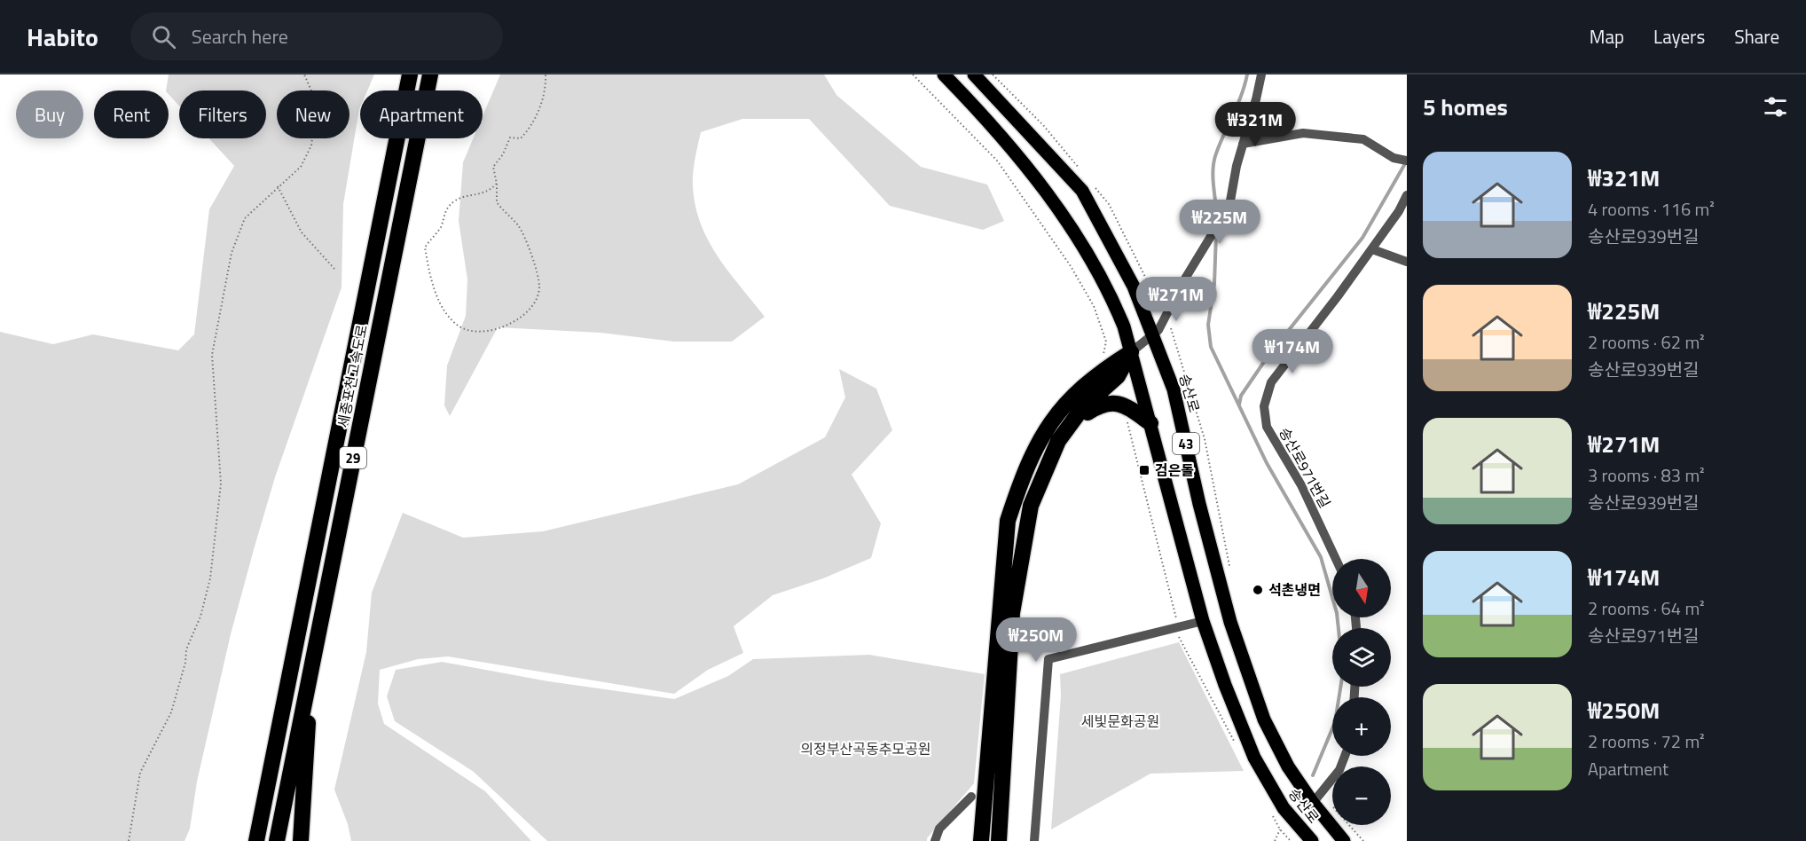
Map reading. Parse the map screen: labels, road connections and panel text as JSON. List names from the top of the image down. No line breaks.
{"streets":{"highway":["세종포천고속도로","29"],"main road":["송산로","43"],"street":["송산로971번길"]},"parks":["세빛문화공원","의정부산곡동추모공원"],"places":{"transit":["검은돌"],"other":["석촌냉면"]},"north":"bottom","page":{"header":"Habito","search":"Search here","nav":["Map","Layers","Share"],"heading":"5 homes","chip":["Buy","Rent","Filters","New","Apartment"],"price":["₩321M","₩225M","₩271M","₩174M","₩250M"],"list":[{"name":"₩321M","note":"4 rooms · 116 m² · 송산로939번길"},{"name":"₩225M","note":"2 rooms · 62 m² · 송산로939번길"},{"name":"₩271M","note":"3 rooms · 83 m² · 송산로939번길"},{"name":"₩174M","note":"2 rooms · 64 m² · 송산로971번길"},{"name":"₩250M","note":"2 rooms · 72 m² · Apartment"}],"map_buttons":["+","−"]}}
